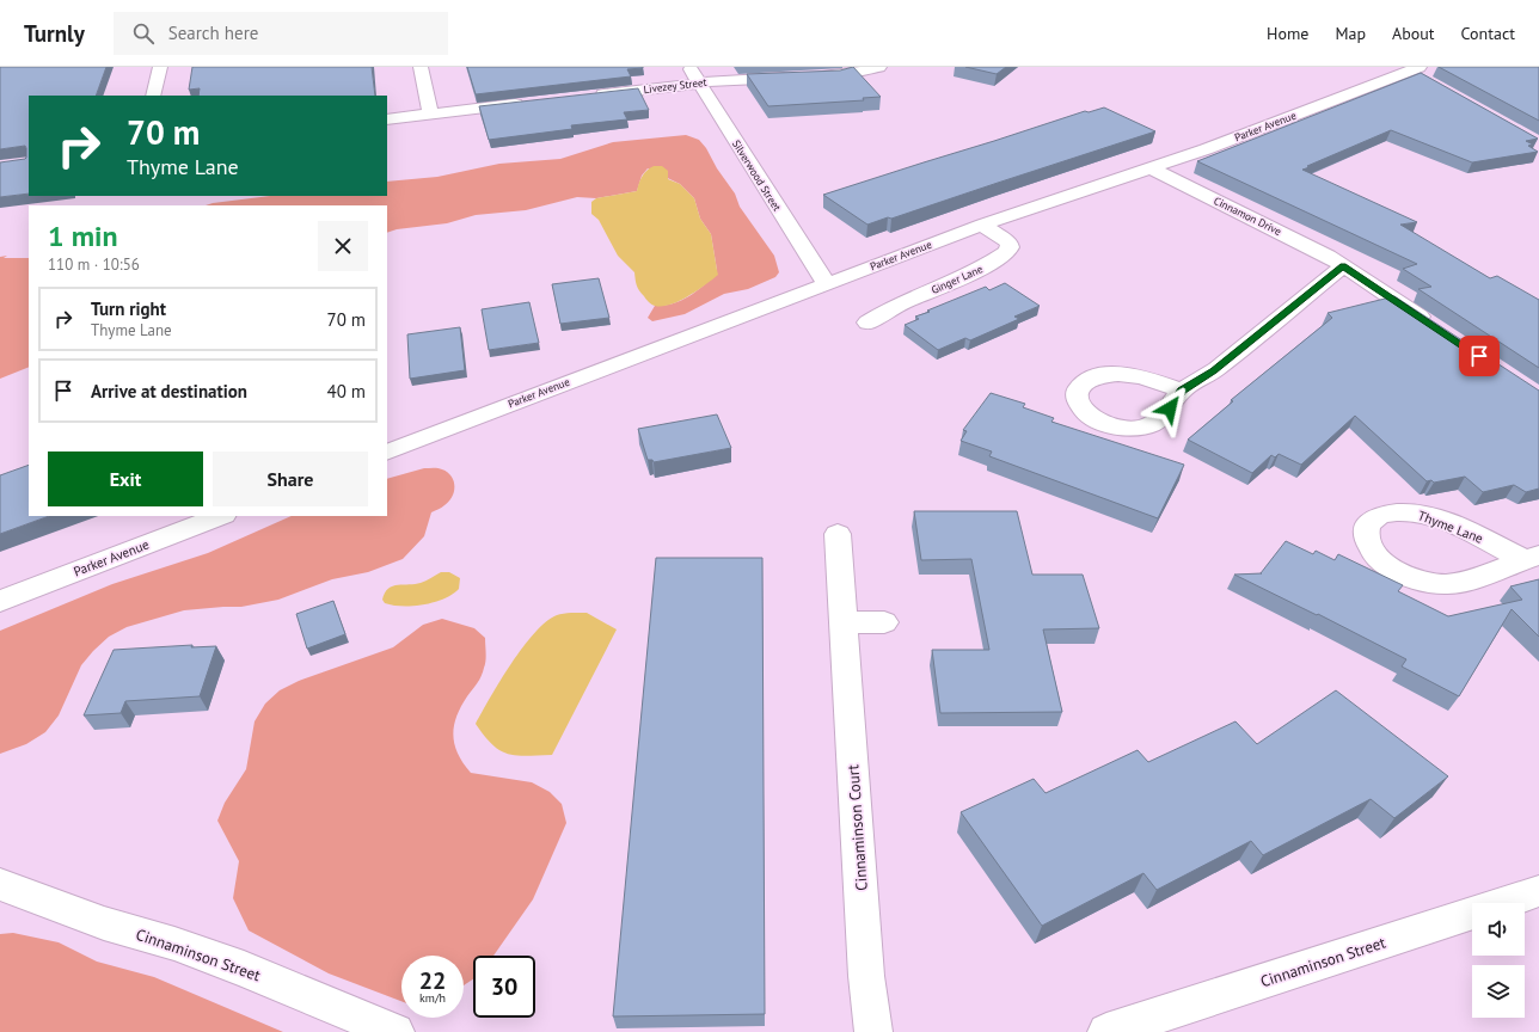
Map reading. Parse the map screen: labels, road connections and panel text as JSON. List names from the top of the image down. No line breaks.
{"streets":{"street":["Livezey Street","Parker Avenue","Silverwood Street","Cinnamon Drive","Ginger Lane","Thyme Lane","Cinnaminson Court","Cinnaminson Street"]},"crossings":[["Livezey Street","Silverwood Street"],["Parker Avenue","Silverwood Street"],["Parker Avenue","Cinnamon Drive"],["Parker Avenue","Ginger Lane"]],"page":{"header":"Turnly","search":"Search here","nav":["Home","Map","About","Contact"],"turn":["70 m","Thyme Lane"],"heading":["1 min","110 m · 10:56"],"list":[{"name":"Turn right","note":"Thyme Lane","value":"70 m"},{"name":"Arrive at destination","value":"40 m"}],"buttons":["Exit","Share"],"speed":"22 km/h","limit":"30"}}
